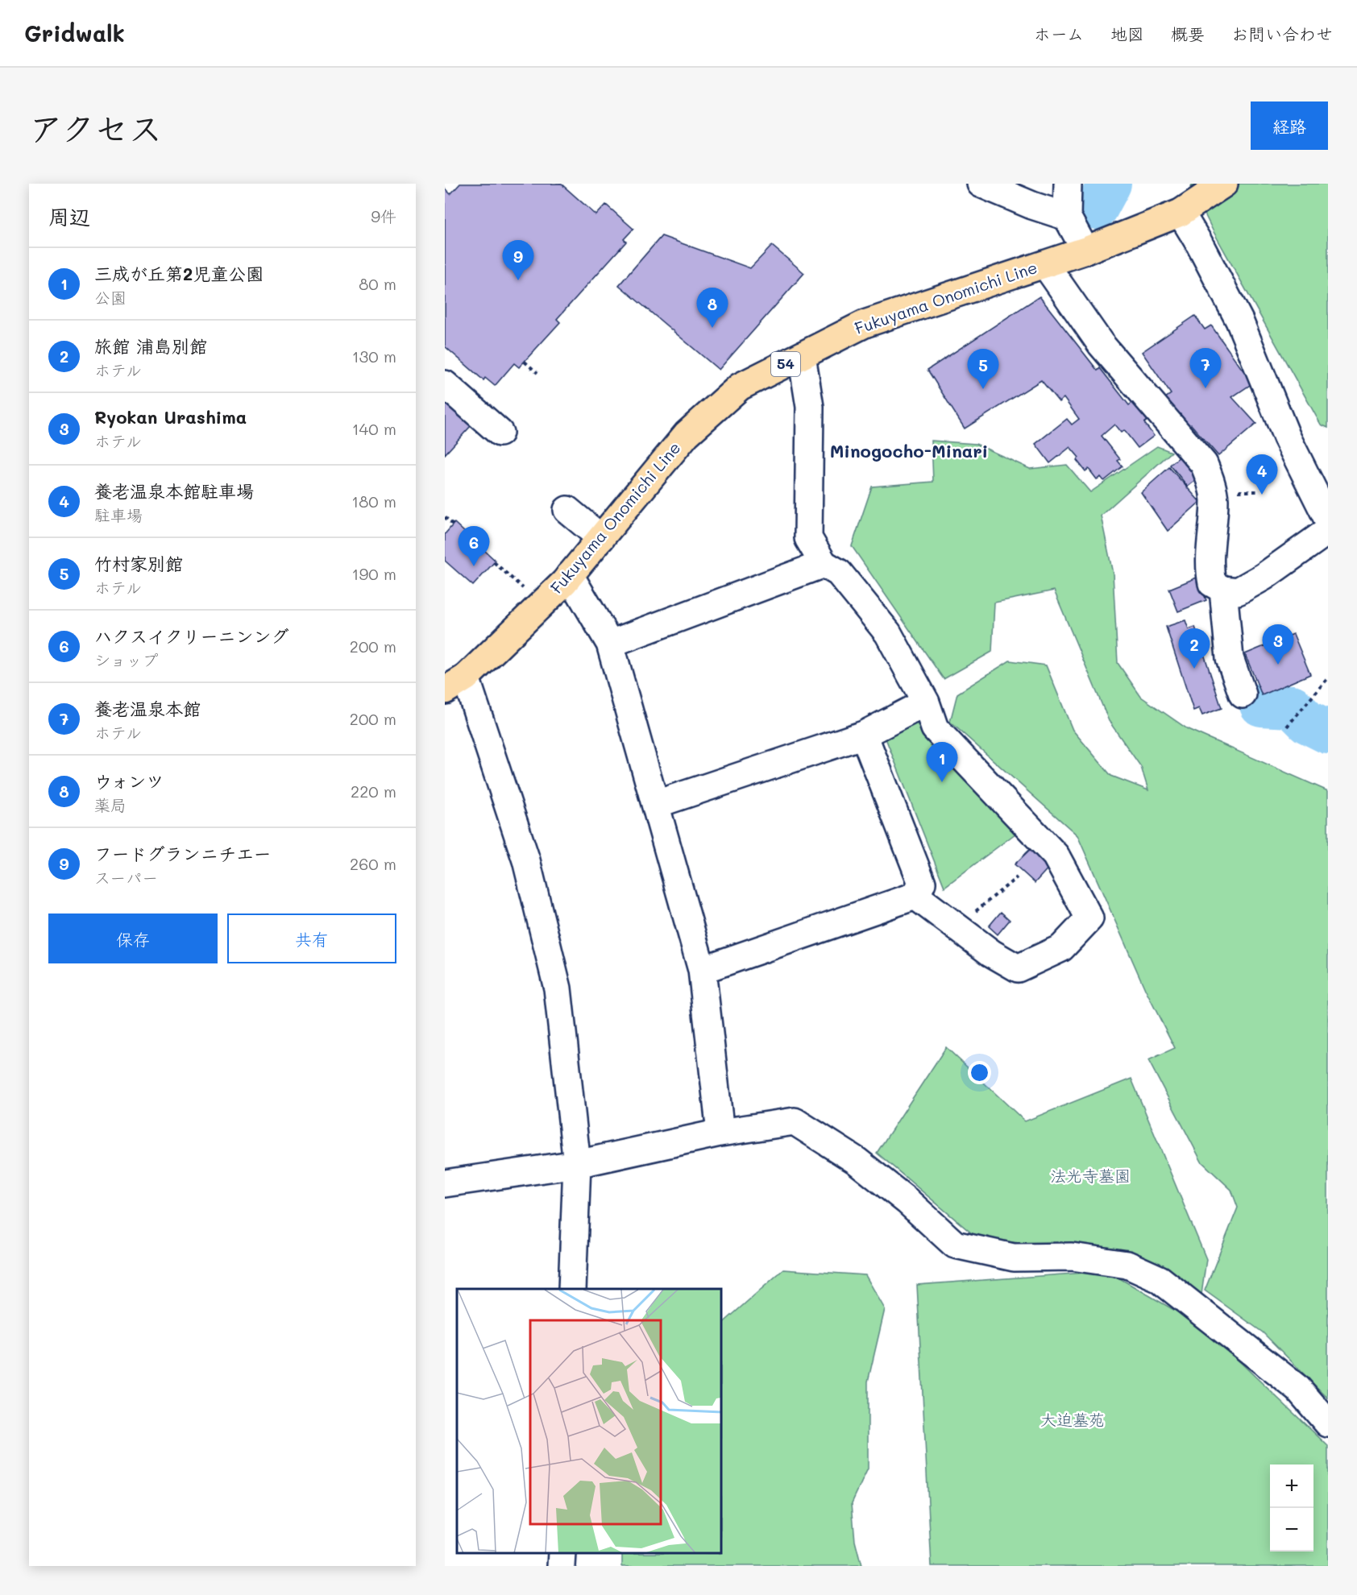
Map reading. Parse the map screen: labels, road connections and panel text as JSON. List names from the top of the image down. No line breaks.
{"streets":{"main road":["Fukuyama Onomichi Line","54"]},"districts":["Minogocho-Minari"],"parks":["法光寺墓園","大迫墓苑"],"page":{"header":"Gridwalk","nav":["ホーム","地図","概要","お問い合わせ"],"title":"アクセス","buttons":["経路",["保存","共有"]],"heading":["周辺","9件"],"pins":["9","8","7","5","4","6","3","2","1"],"list":[{"mark":"1","name":"三成が丘第2児童公園","note":"公園","value":"80 m"},{"mark":"2","name":"旅館 浦島別館","note":"ホテル","value":"130 m"},{"mark":"3","name":"Ryokan Urashima","note":"ホテル","value":"140 m"},{"mark":"4","name":"養老温泉本館駐車場","note":"駐車場","value":"180 m"},{"mark":"5","name":"竹村家別館","note":"ホテル","value":"190 m"},{"mark":"6","name":"ハクスイクリーニンング","note":"ショップ","value":"200 m"},{"mark":"7","name":"養老温泉本館","note":"ホテル","value":"200 m"},{"mark":"8","name":"ウォンツ","note":"薬局","value":"220 m"},{"mark":"9","name":"フードグランニチエー","note":"スーパー","value":"260 m"}],"map_buttons":["+","−"]}}
